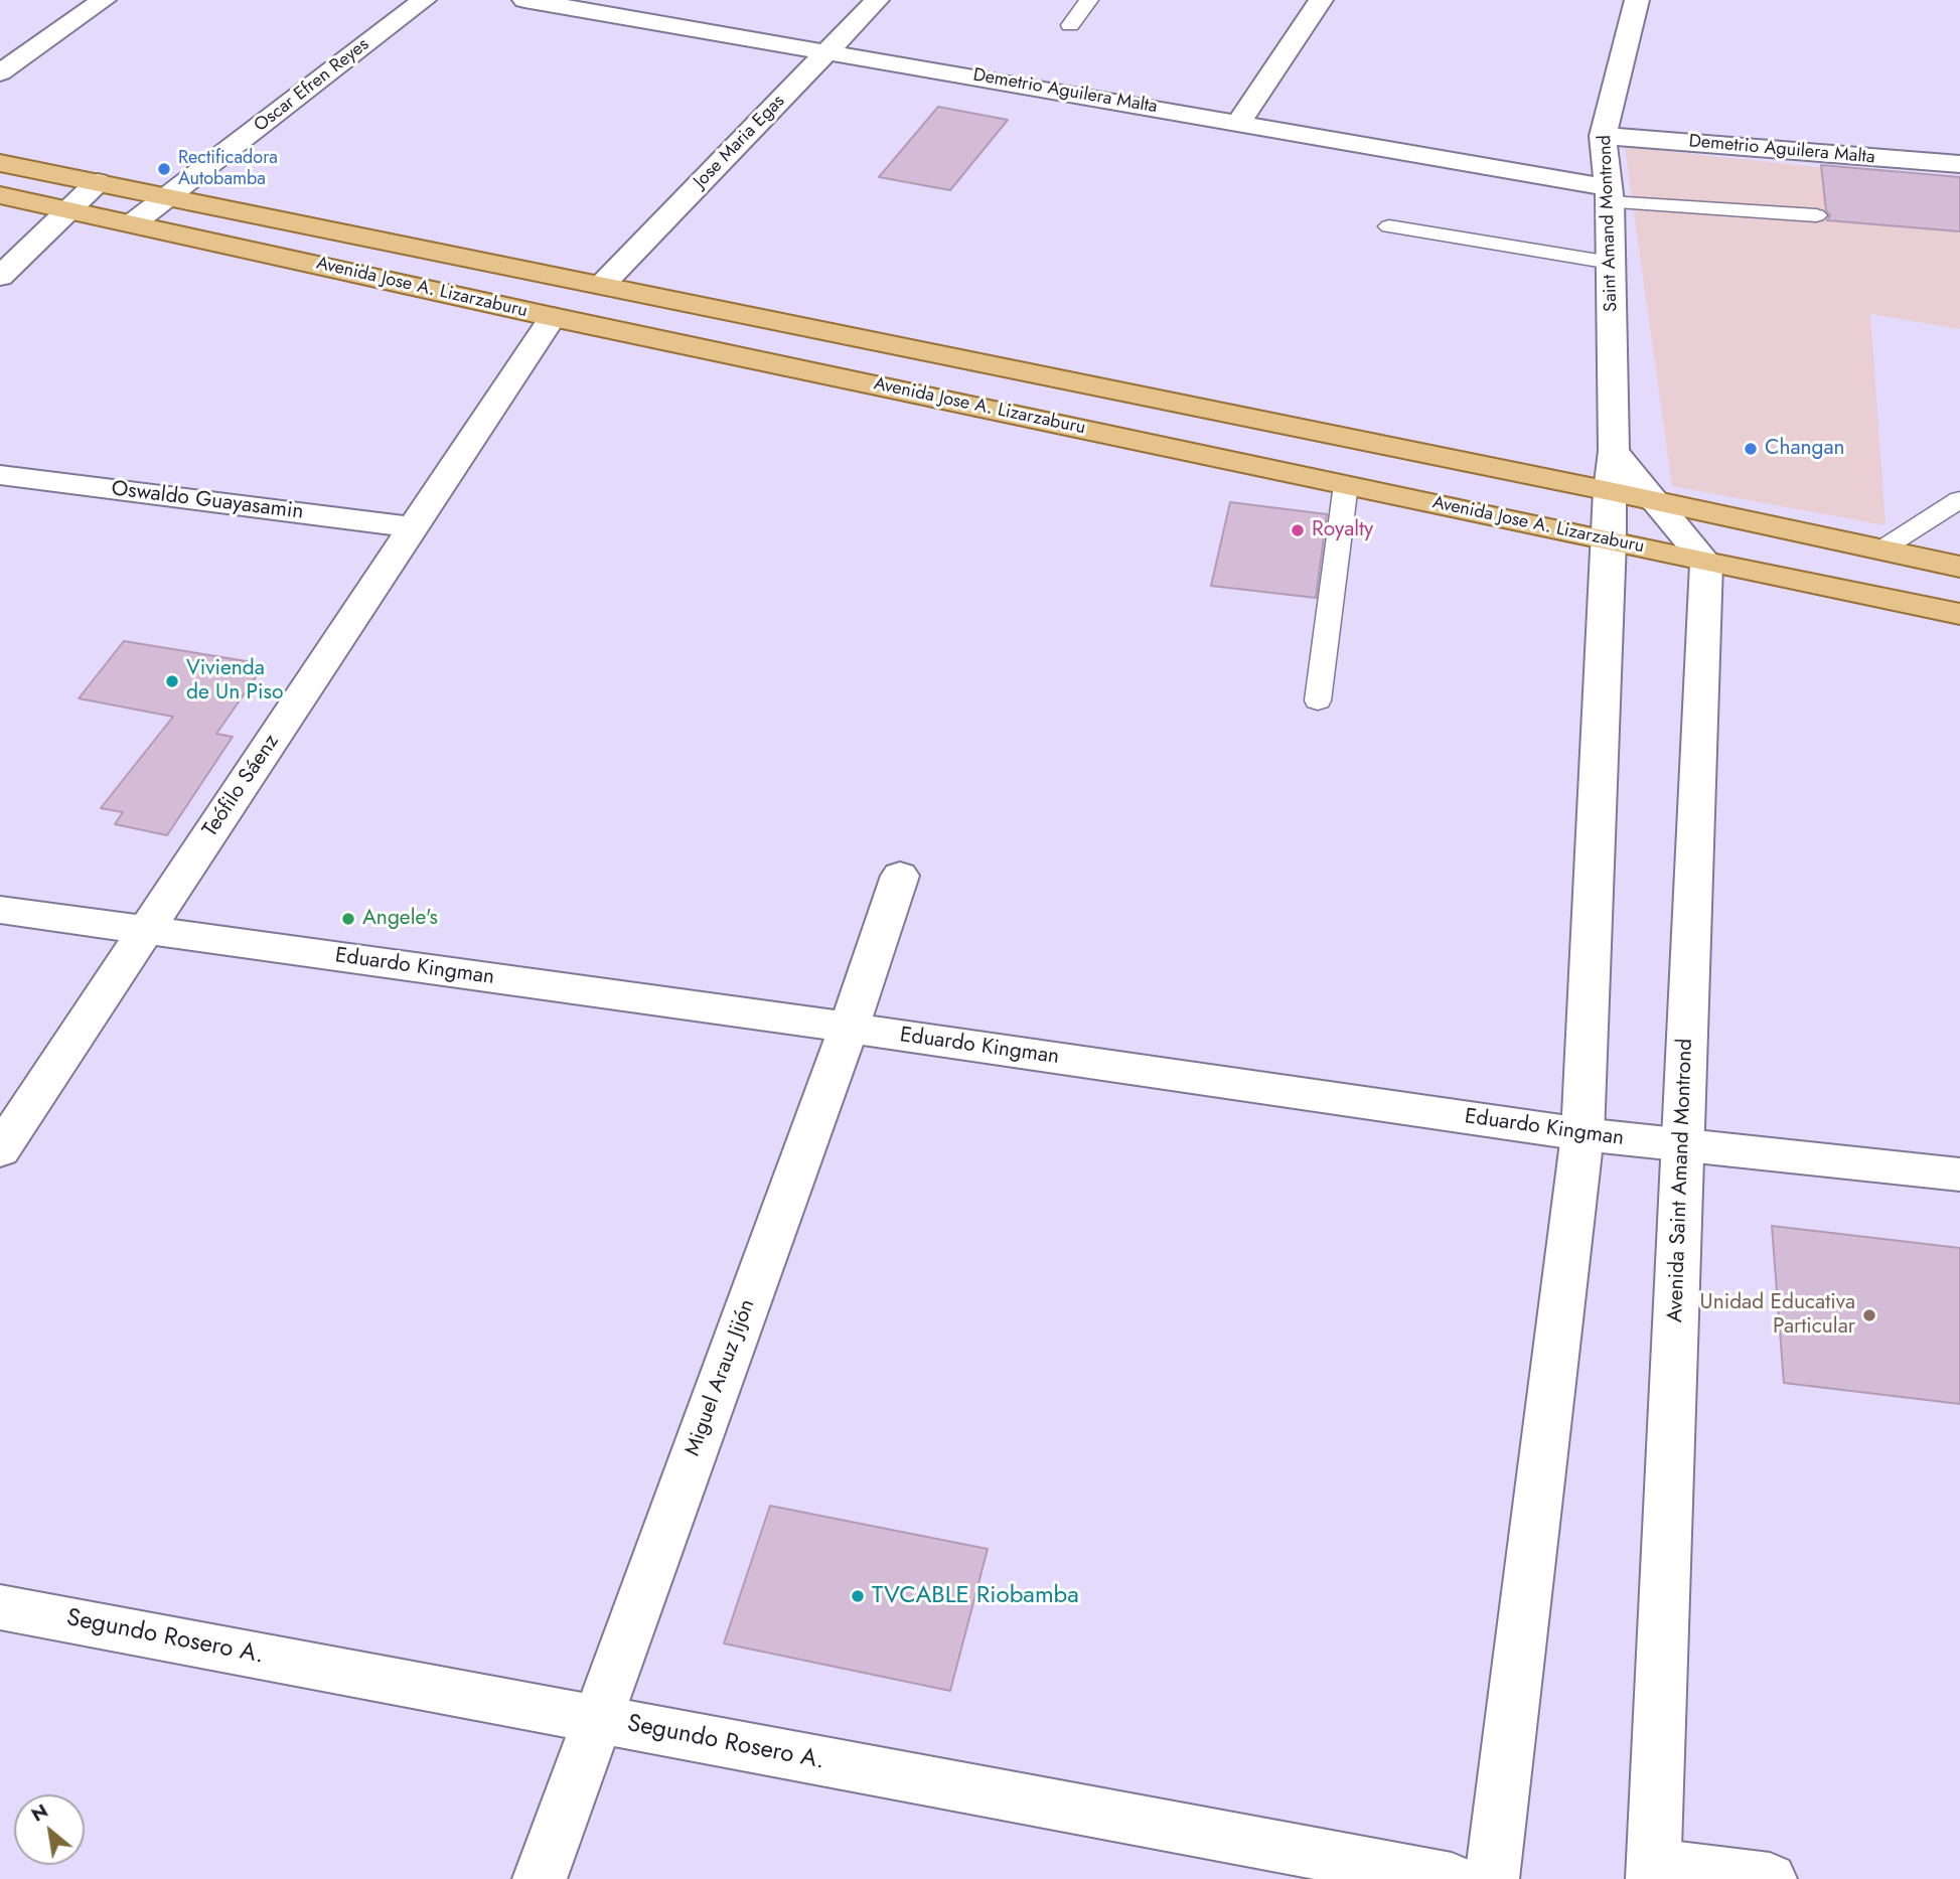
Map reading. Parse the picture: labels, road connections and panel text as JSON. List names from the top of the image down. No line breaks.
{"streets":{"main road":["Avenida Jose A. Lizarzaburu"],"street":["Oscar Efren Reyes","Demetrio Aguilera Malta","Jose Maria Egas","Saint Amand Montrond","Oswaldo Guayasamin","Teófilo Sáenz","Eduardo Kingman","Avenida Saint Amand Montrond","Miguel Arauz Jijón","Segundo Rosero A."]},"crossings":[["Oscar Efren Reyes","Avenida Jose A. Lizarzaburu"],["Demetrio Aguilera Malta","Jose Maria Egas"],["Demetrio Aguilera Malta","Saint Amand Montrond"],["Jose Maria Egas","Avenida Jose A. Lizarzaburu"],["Saint Amand Montrond","Avenida Jose A. Lizarzaburu"],["Avenida Jose A. Lizarzaburu","Teófilo Sáenz"],["Avenida Jose A. Lizarzaburu","Avenida Saint Amand Montrond"],["Oswaldo Guayasamin","Teófilo Sáenz"],["Teófilo Sáenz","Eduardo Kingman"],["Eduardo Kingman","Avenida Saint Amand Montrond"],["Eduardo Kingman","Miguel Arauz Jijón"],["Miguel Arauz Jijón","Segundo Rosero A."]],"places":["Rectificadora Autobamba","Changan","Royalty","Vivienda de Un Piso","Angele's","Unidad Educativa Particular","TVCABLE Riobamba"],"north":"top left"}
